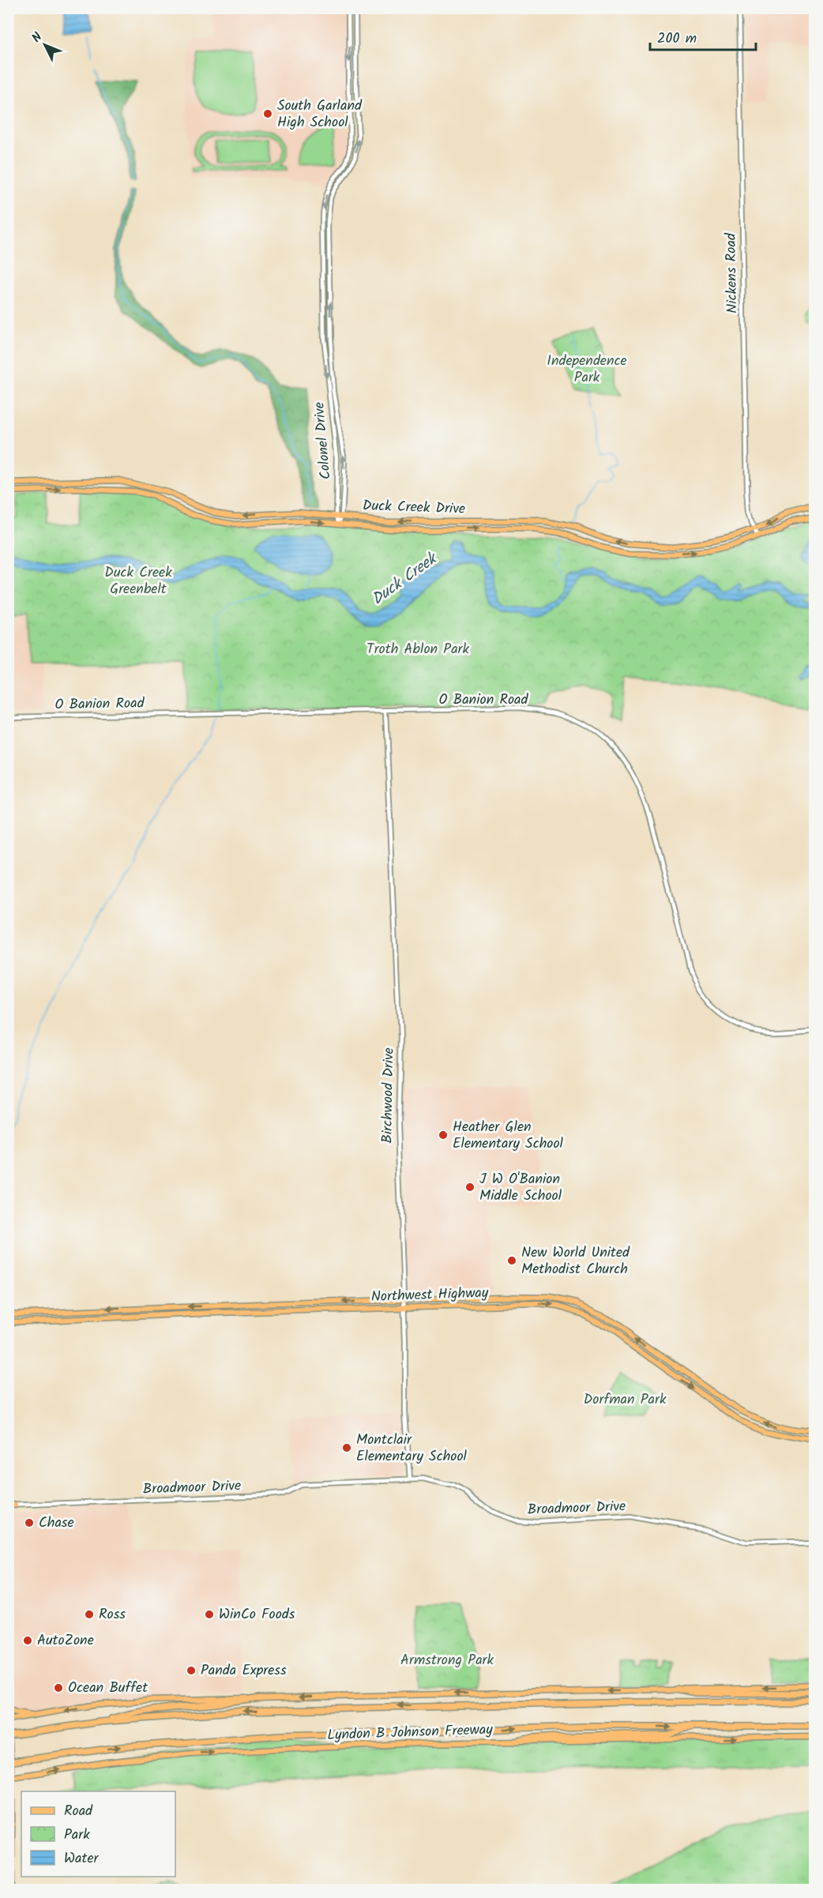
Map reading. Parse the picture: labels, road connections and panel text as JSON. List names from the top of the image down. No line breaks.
{"streets":{"highway":["Lyndon B Johnson Freeway"],"main road":["Duck Creek Drive","Northwest Highway"],"street":["Nickens Road","Colonel Drive","O Banion Road","Birchwood Drive","Broadmoor Drive"]},"crossings":[["Nickens Road","Duck Creek Drive"],["Colonel Drive","Duck Creek Drive"],["O Banion Road","Birchwood Drive"],["Birchwood Drive","Northwest Highway"],["Birchwood Drive","Broadmoor Drive"]],"water":["Duck Creek"],"parks":["Independence Park","Duck Creek Greenbelt","Troth Ablon Park","Dorfman Park","Armstrong Park"],"places":["South Garland High School","Heather Glen Elementary School","J W O'Banion Middle School","New World United Methodist Church","Montclair Elementary School","Chase","Ross","WinCo Foods","AutoZone","Panda Express","Ocean Buffet"],"legend":["Road","Park","Water"],"scale_bar":"200 m","north":"top left"}
